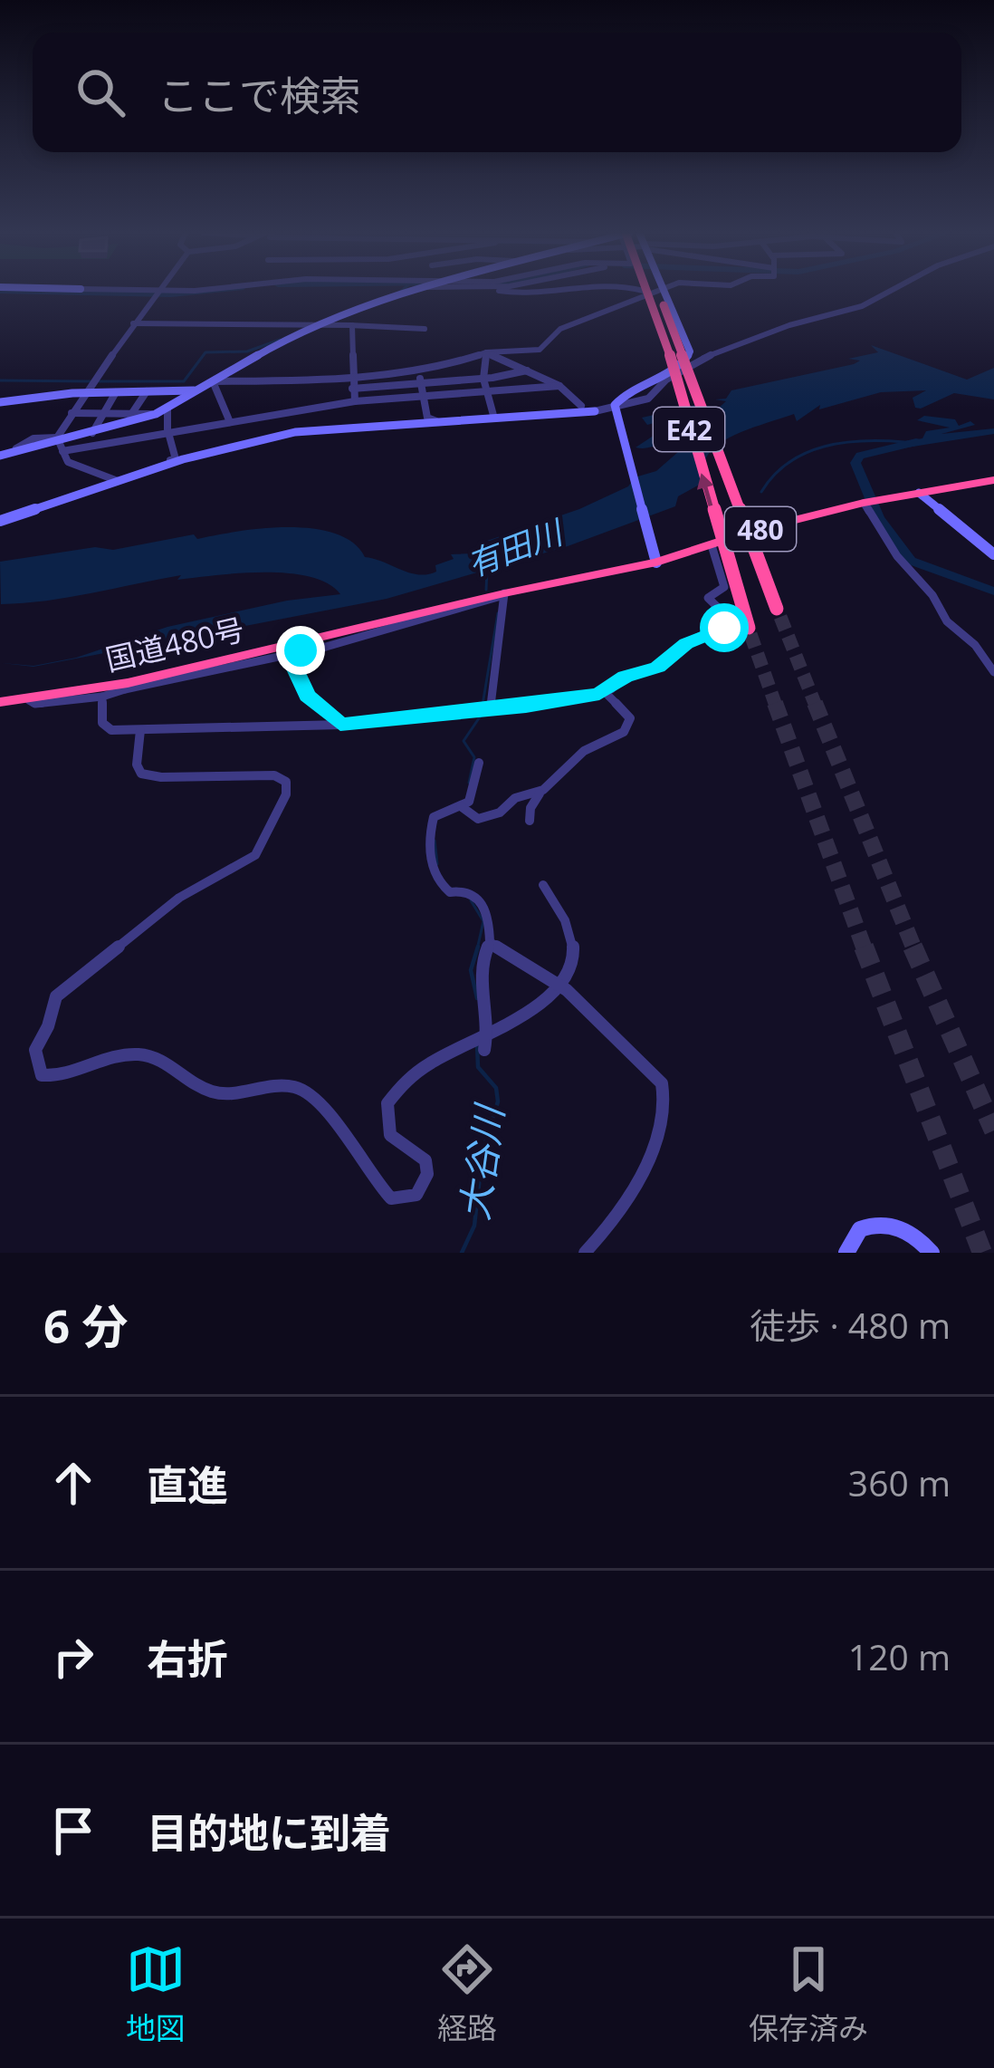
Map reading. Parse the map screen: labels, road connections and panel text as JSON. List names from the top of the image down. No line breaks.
{"streets":{"highway":["E42","480","国道480号"]},"water":["有田川","大谷川"],"page":{"search":"ここで検索","heading":["6 分","徒歩 · 480 m"],"list":[["直進","360 m"],["右折","120 m"],"目的地に到着"],"nav":["地図","経路","保存済み"]}}
